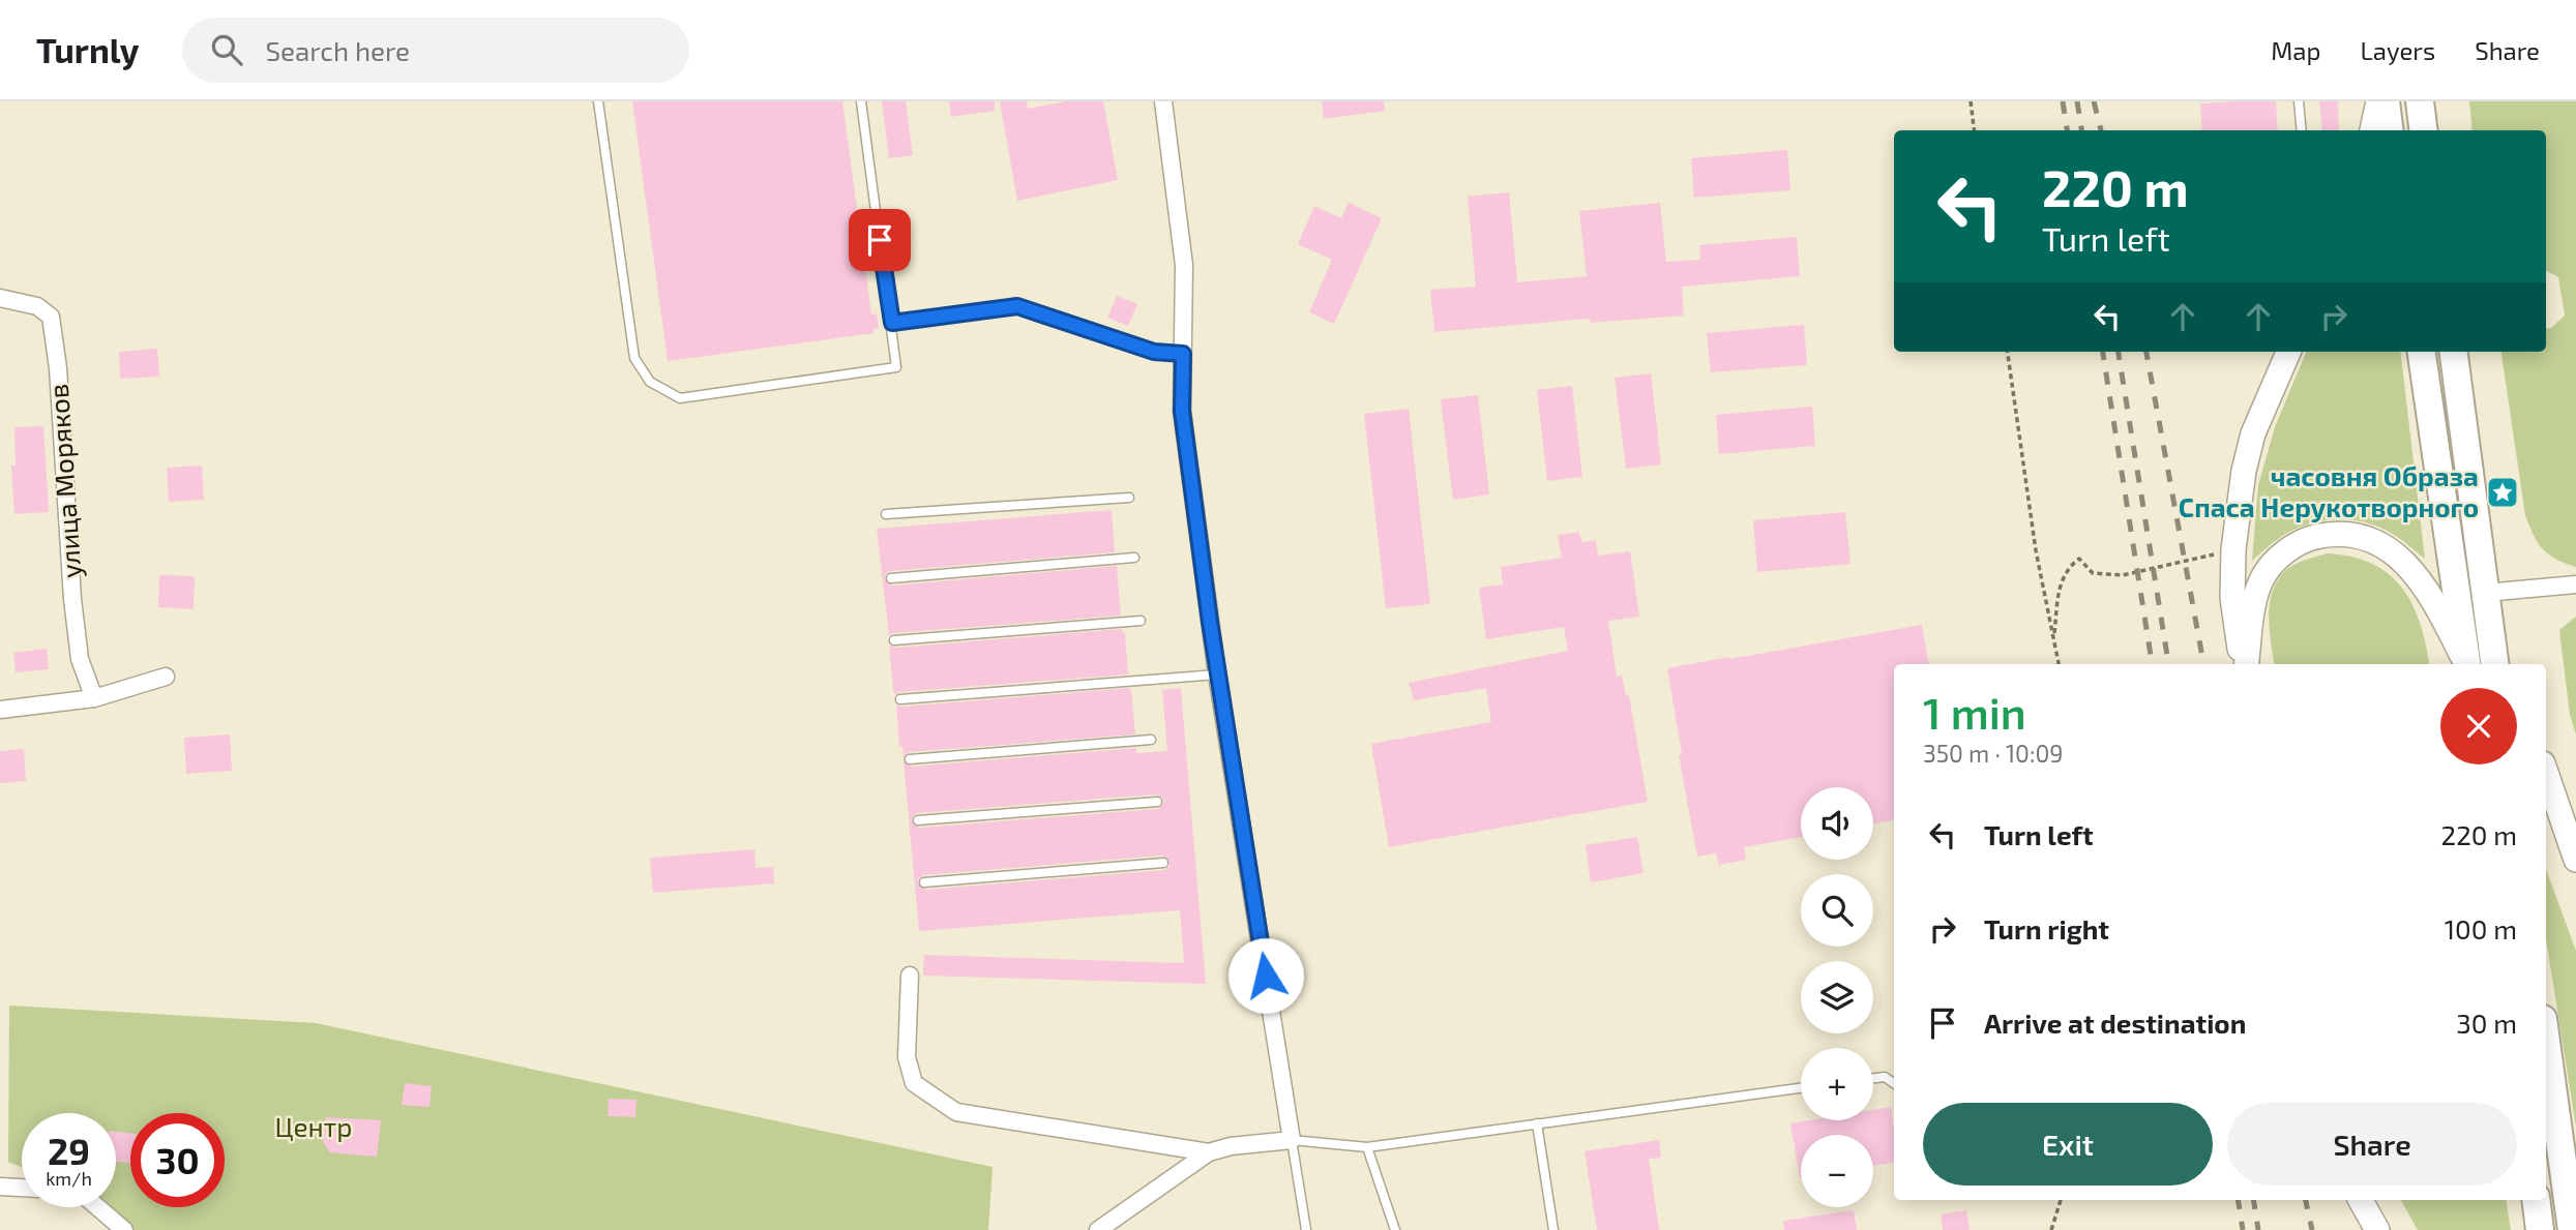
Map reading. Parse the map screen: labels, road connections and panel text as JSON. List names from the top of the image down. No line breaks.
{"streets":{"street":["улица Моряков"]},"parks":["Центр"],"places":{"place":["часовня Образа Спаса Нерукотворного"]},"page":{"header":"Turnly","search":"Search here","nav":["Map","Layers","Share"],"turn":["220 m","Turn left"],"heading":["1 min","350 m · 10:09"],"map_buttons":["+","−"],"list":[{"name":"Turn left","value":"220 m"},{"name":"Turn right","value":"100 m"},{"name":"Arrive at destination","value":"30 m"}],"buttons":["Exit","Share"],"speed":"29 km/h","limit":"30"}}
